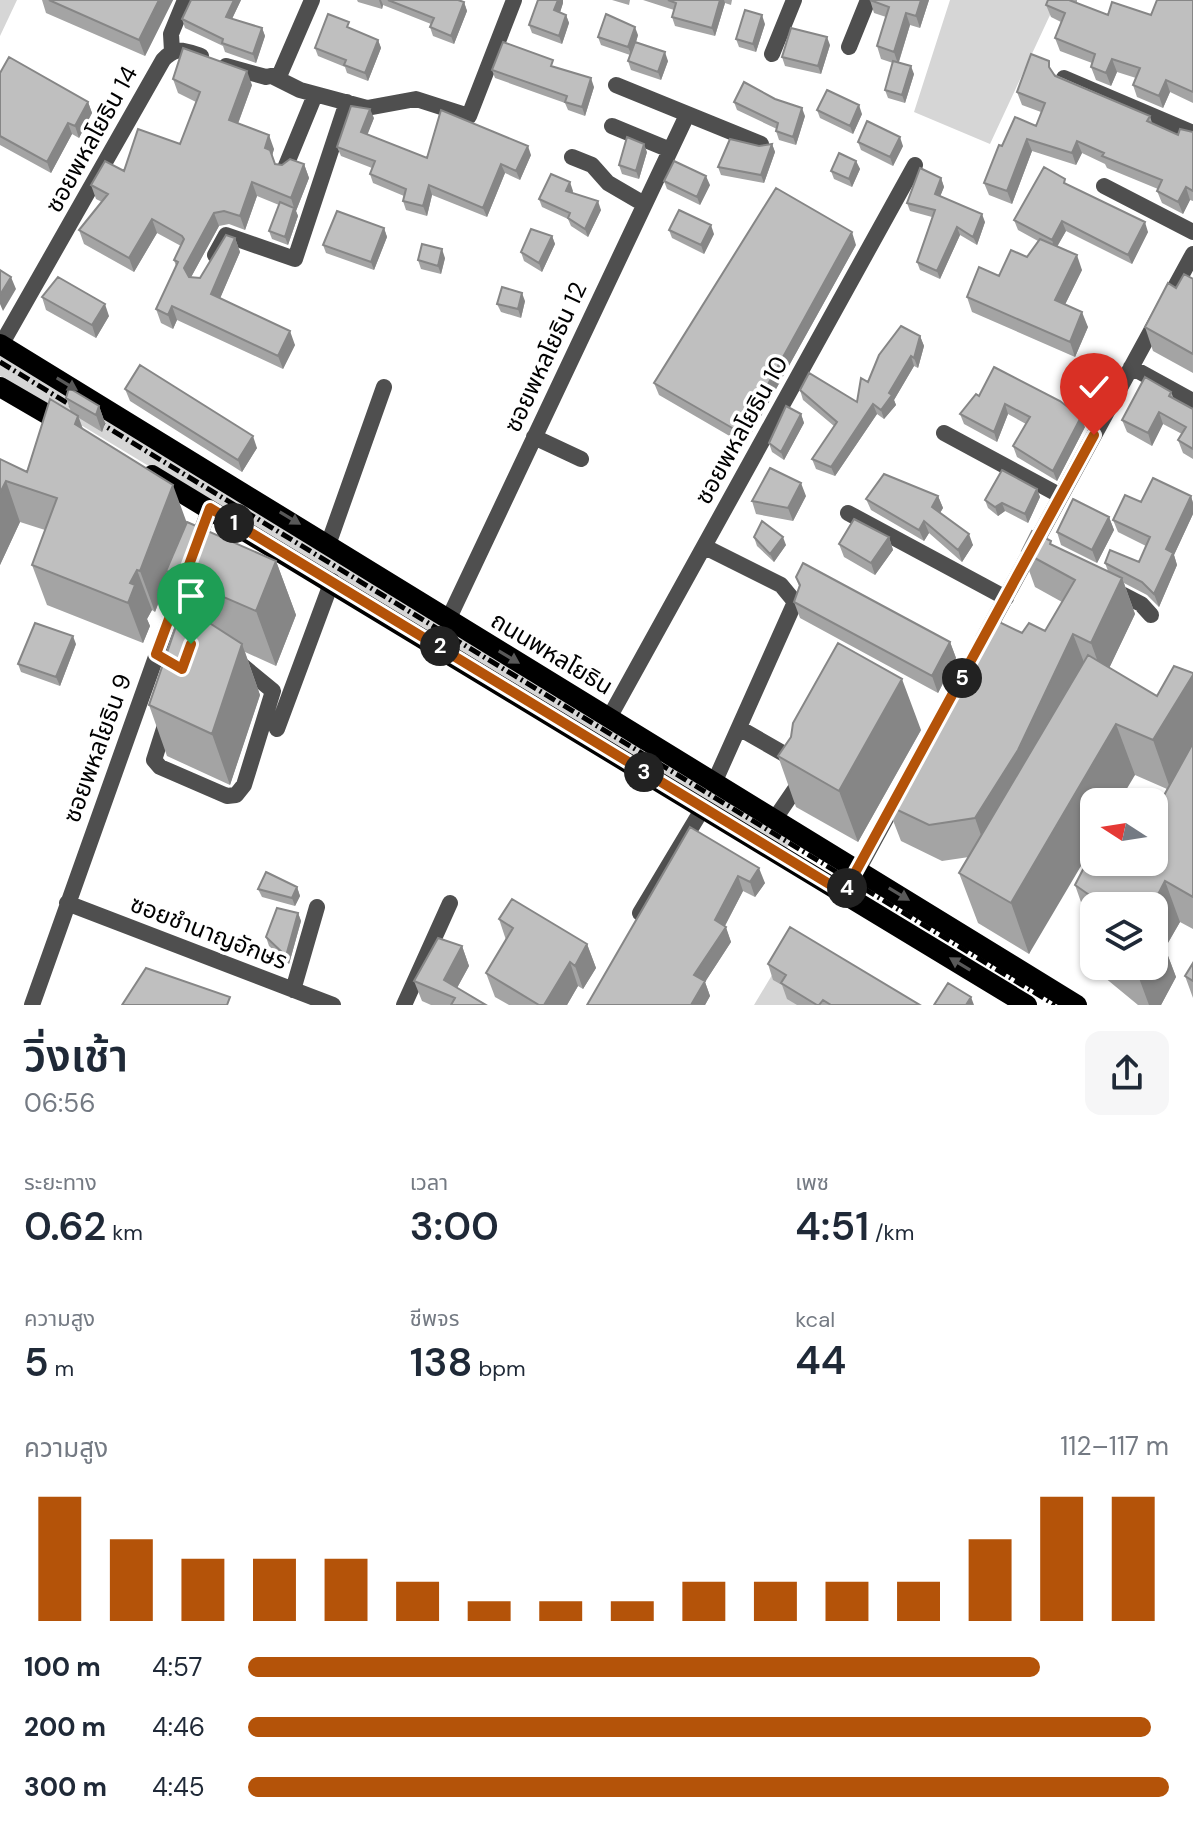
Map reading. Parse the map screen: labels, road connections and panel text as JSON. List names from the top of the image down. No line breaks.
{"streets":{"main road":["ถนนพหลโยธิน"],"street":["ซอยพหลโยธิน 14","ซอยพหลโยธิน 12","ซอยพหลโยธิน 10","ซอยพหลโยธิน 9","ซอยชำนาญอักษร"]},"crossings":[["ซอยพหลโยธิน 14","ถนนพหลโยธิน"],["ซอยพหลโยธิน 12","ถนนพหลโยธิน"],["ซอยพหลโยธิน 10","ถนนพหลโยธิน"],["ซอยพหลโยธิน 9","ซอยชำนาญอักษร"]],"north":"left","page":{"pins":["1","2","5","3","4"],"heading":["วิ่งเช้า","06:56"],"stats":[["ระยะทาง","0.62 km"],["เวลา","3:00"],["เพซ","4:51 /km"],["ความสูง","5 m"],["ชีพจร","138 bpm"],["kcal","44"]],"chart":["ความสูง","112–117 m"],"list":[{"name":"100 m","note":"4:57"},{"name":"200 m","note":"4:46"},{"name":"300 m","note":"4:45"}]}}
